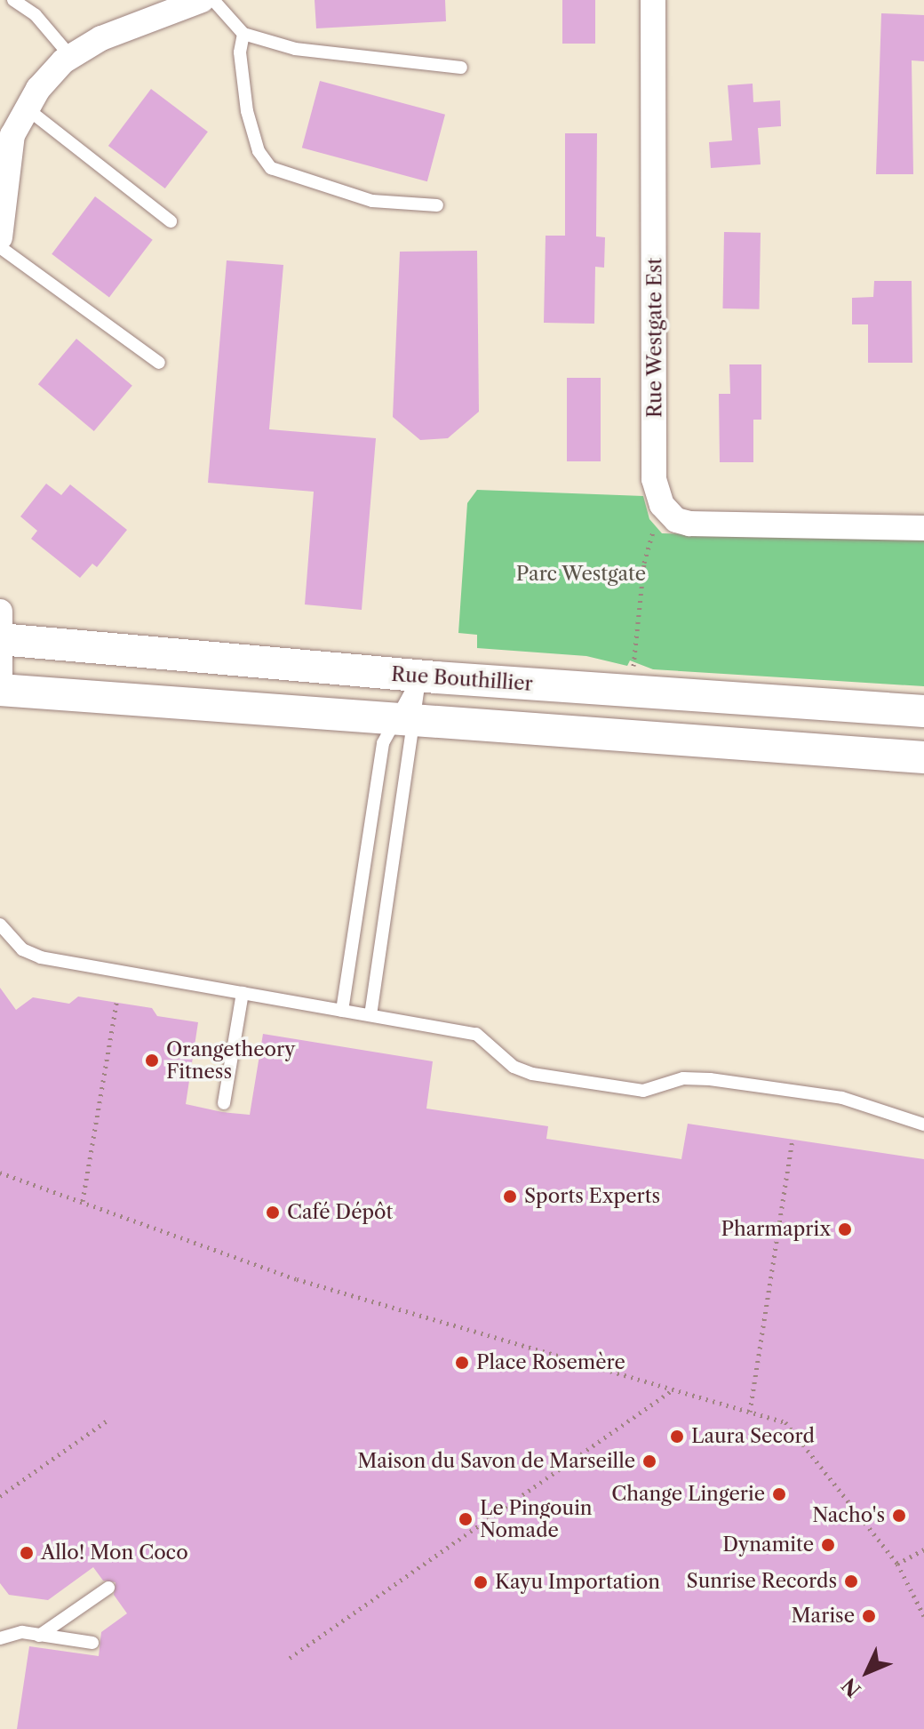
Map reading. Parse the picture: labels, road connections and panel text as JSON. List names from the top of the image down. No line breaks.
{"streets":{"street":["Rue Westgate Est","Rue Bouthillier"]},"parks":["Parc Westgate"],"places":["Orangetheory Fitness","Sports Experts","Café Dépôt","Pharmaprix","Place Rosemère","Laura Secord","Maison du Savon de Marseille","Change Lingerie","Nacho's","Le Pingouin Nomade","Dynamite","Allo! Mon Coco","Sunrise Records","Kayu Importation","Marise"],"north":"bottom left"}
